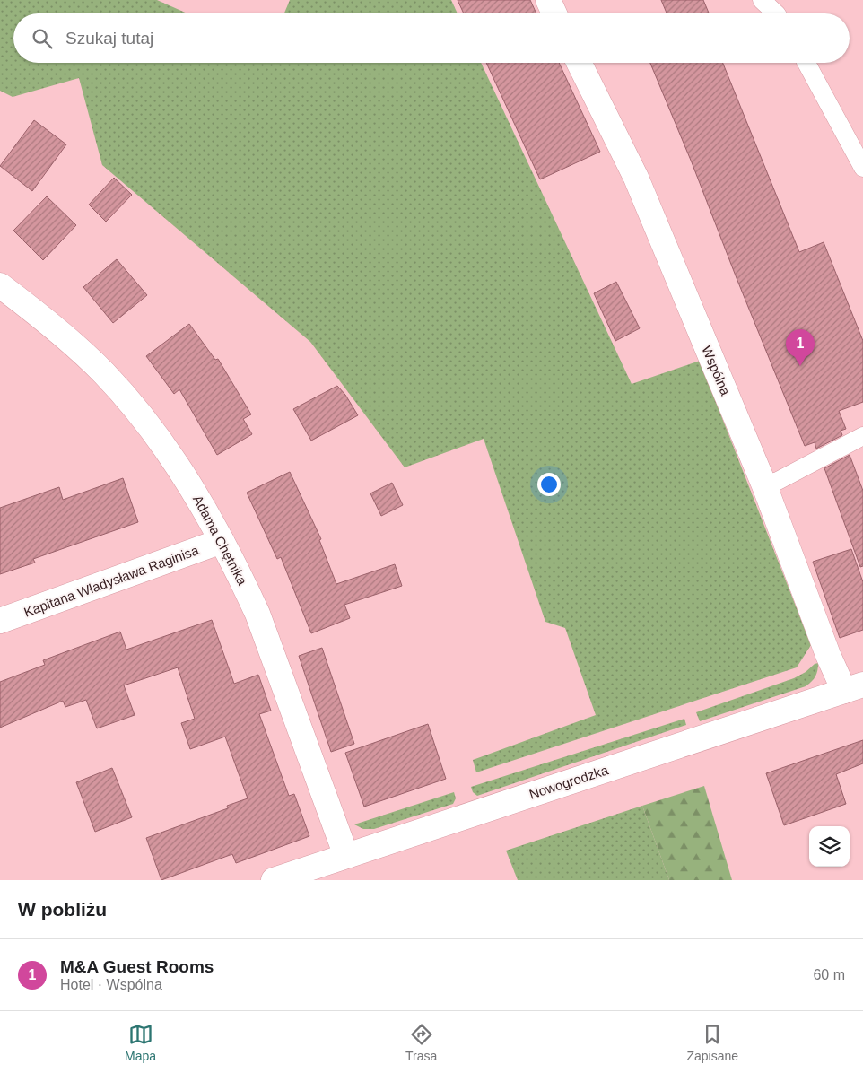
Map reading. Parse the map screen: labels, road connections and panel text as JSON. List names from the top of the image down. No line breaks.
{"streets":{"street":["Wspólna","Adama Chętnika","Kapitana Władysława Raginisa","Nowogrodzka"]},"crossings":[["Wspólna","Nowogrodzka"],["Adama Chętnika","Kapitana Władysława Raginisa"],["Adama Chętnika","Nowogrodzka"]],"page":{"search":"Szukaj tutaj","pins":"1","heading":"W pobliżu","list":[{"mark":"1","name":"M&A Guest Rooms","note":"Hotel · Wspólna","value":"60 m"}],"nav":["Mapa","Trasa","Zapisane"]}}
